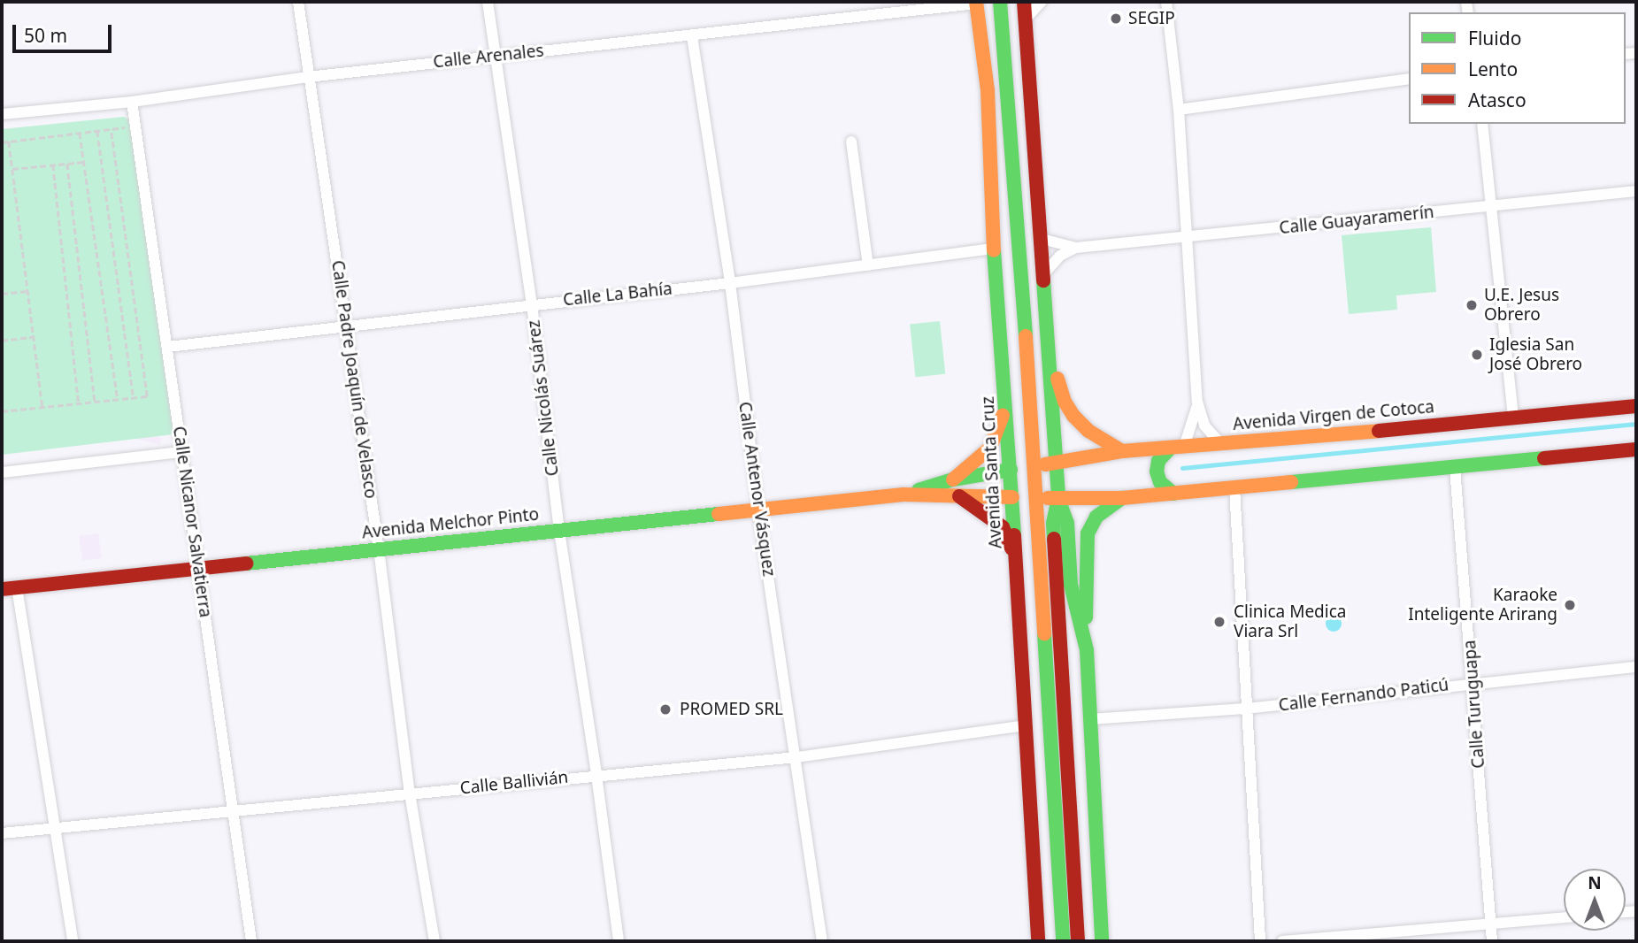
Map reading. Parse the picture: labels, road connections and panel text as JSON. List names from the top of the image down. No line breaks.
{"streets":{"main road":["Avenida Virgen de Cotoca","Avenida Santa Cruz","Avenida Melchor Pinto"],"street":["Calle Arenales","Calle Guayaramerín","Calle La Bahía","Calle Padre Joaquín de Velasco","Calle Nicolás Suárez","Calle Antenor Vásquez","Calle Nicanor Salvatierra","Calle Fernando Paticú","Calle Turuguapa","Calle Ballivián"]},"crossings":[["Calle Arenales","Calle Padre Joaquín de Velasco"],["Calle Arenales","Calle Nicolás Suárez"],["Calle Arenales","Avenida Santa Cruz"],["Calle Arenales","Calle Antenor Vásquez"],["Calle Arenales","Calle Nicanor Salvatierra"],["Calle La Bahía","Calle Padre Joaquín de Velasco"],["Calle La Bahía","Calle Nicolás Suárez"],["Calle La Bahía","Avenida Santa Cruz"],["Calle La Bahía","Calle Antenor Vásquez"],["Calle La Bahía","Calle Nicanor Salvatierra"],["Calle Padre Joaquín de Velasco","Avenida Melchor Pinto"],["Calle Padre Joaquín de Velasco","Calle Ballivián"],["Calle Nicolás Suárez","Avenida Melchor Pinto"],["Calle Nicolás Suárez","Calle Ballivián"],["Avenida Virgen de Cotoca","Avenida Melchor Pinto"],["Avenida Santa Cruz","Avenida Melchor Pinto"],["Avenida Santa Cruz","Calle Ballivián"],["Calle Antenor Vásquez","Avenida Melchor Pinto"],["Calle Antenor Vásquez","Calle Ballivián"],["Calle Nicanor Salvatierra","Avenida Melchor Pinto"],["Calle Nicanor Salvatierra","Calle Ballivián"],["Calle Fernando Paticú","Calle Turuguapa"]],"places":["SEGIP","U.E. Jesus Obrero","Iglesia San José Obrero","Karaoke Inteligente Arirang","Clinica Medica Viara Srl","PROMED SRL"],"legend":["Fluido","Lento","Atasco"],"scale_bar":"50 m","north":"top"}
